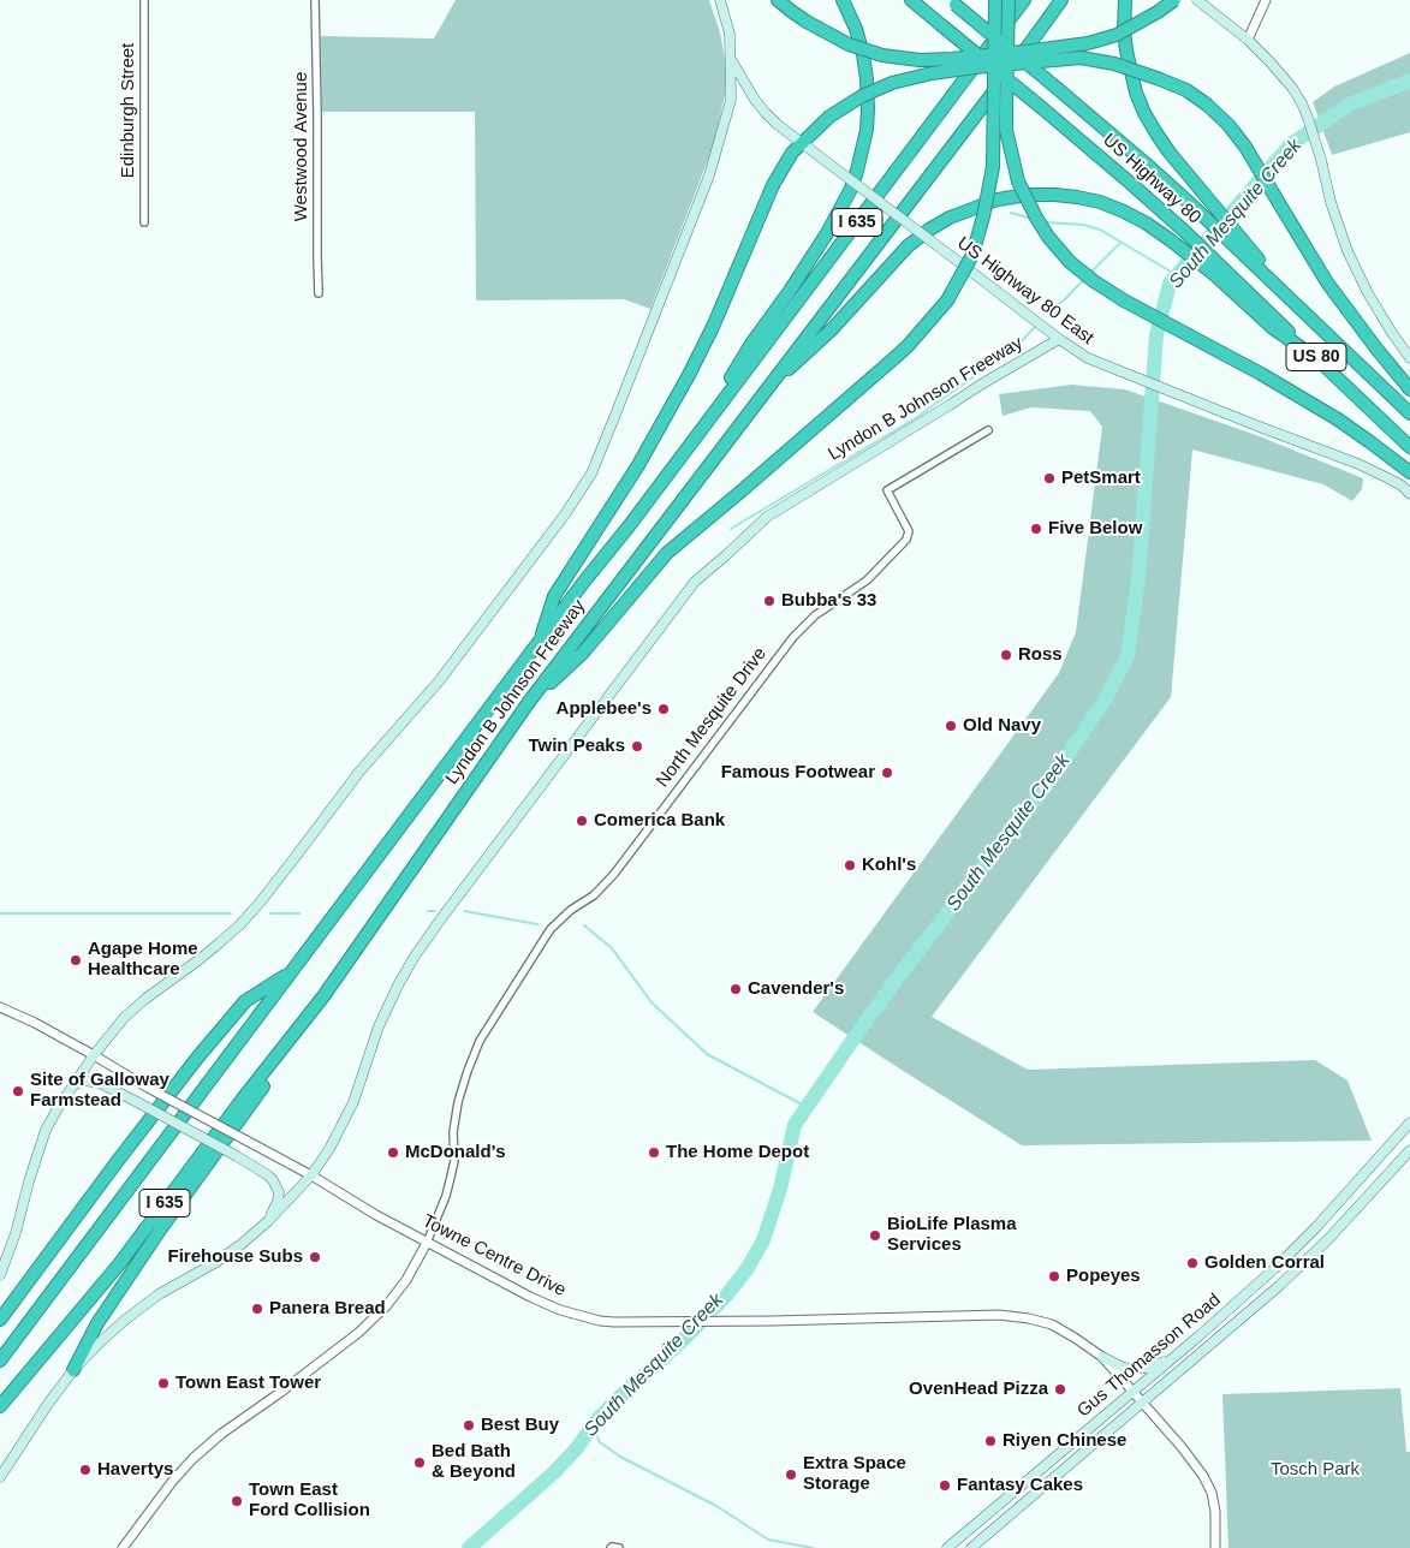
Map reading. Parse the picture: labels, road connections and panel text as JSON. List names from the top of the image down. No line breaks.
{"streets":{"highway":["US Highway 80","I 635","US 80","Lyndon B Johnson Freeway"],"main road":["US Highway 80 East","Gus Thomasson Road"],"street":["Edinburgh Street","Westwood Avenue","North Mesquite Drive","Towne Centre Drive"]},"crossings":[["US Highway 80","US 80"],["US Highway 80 East","Lyndon B Johnson Freeway"],["Lyndon B Johnson Freeway","Towne Centre Drive"],["North Mesquite Drive","Towne Centre Drive"],["Towne Centre Drive","Gus Thomasson Road"]],"water":["South Mesquite Creek"],"parks":["Tosch Park"],"places":["PetSmart","Five Below","Bubba's 33","Ross","Applebee's","Old Navy","Twin Peaks","Famous Footwear","Comerica Bank","Kohl's","Agape Home Healthcare","Cavender's","Site of Galloway Farmstead","McDonald's","The Home Depot","BioLife Plasma Services","Firehouse Subs","Golden Corral","Popeyes","Panera Bread","Town East Tower","OvenHead Pizza","Best Buy","Riyen Chinese","Bed Bath & Beyond","Havertys","Extra Space Storage","Fantasy Cakes","Town East Ford Collision"]}
